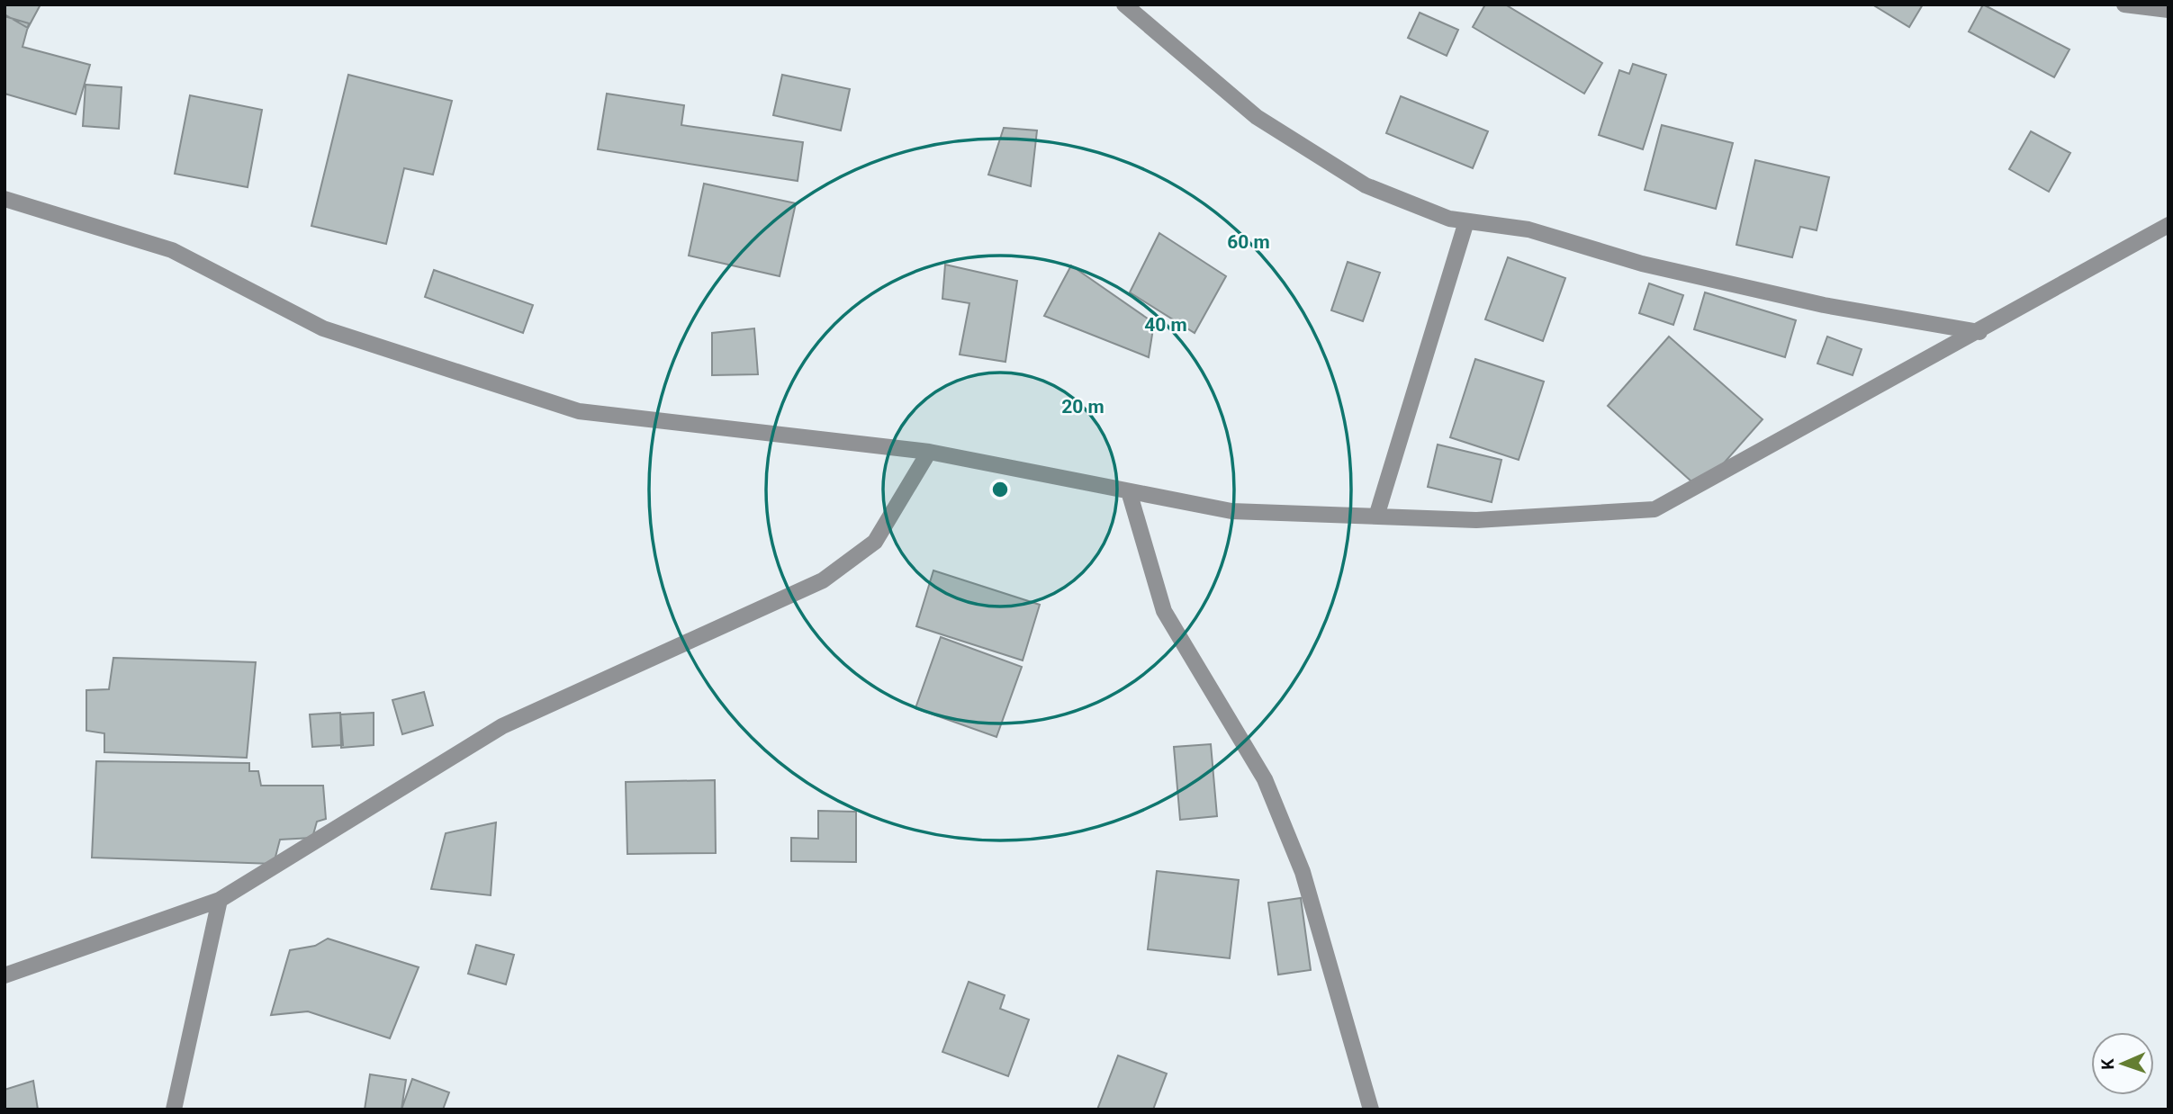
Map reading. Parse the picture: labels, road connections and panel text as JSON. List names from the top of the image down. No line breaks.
{"north":"left","rings":["60 m","40 m","20 m"]}
